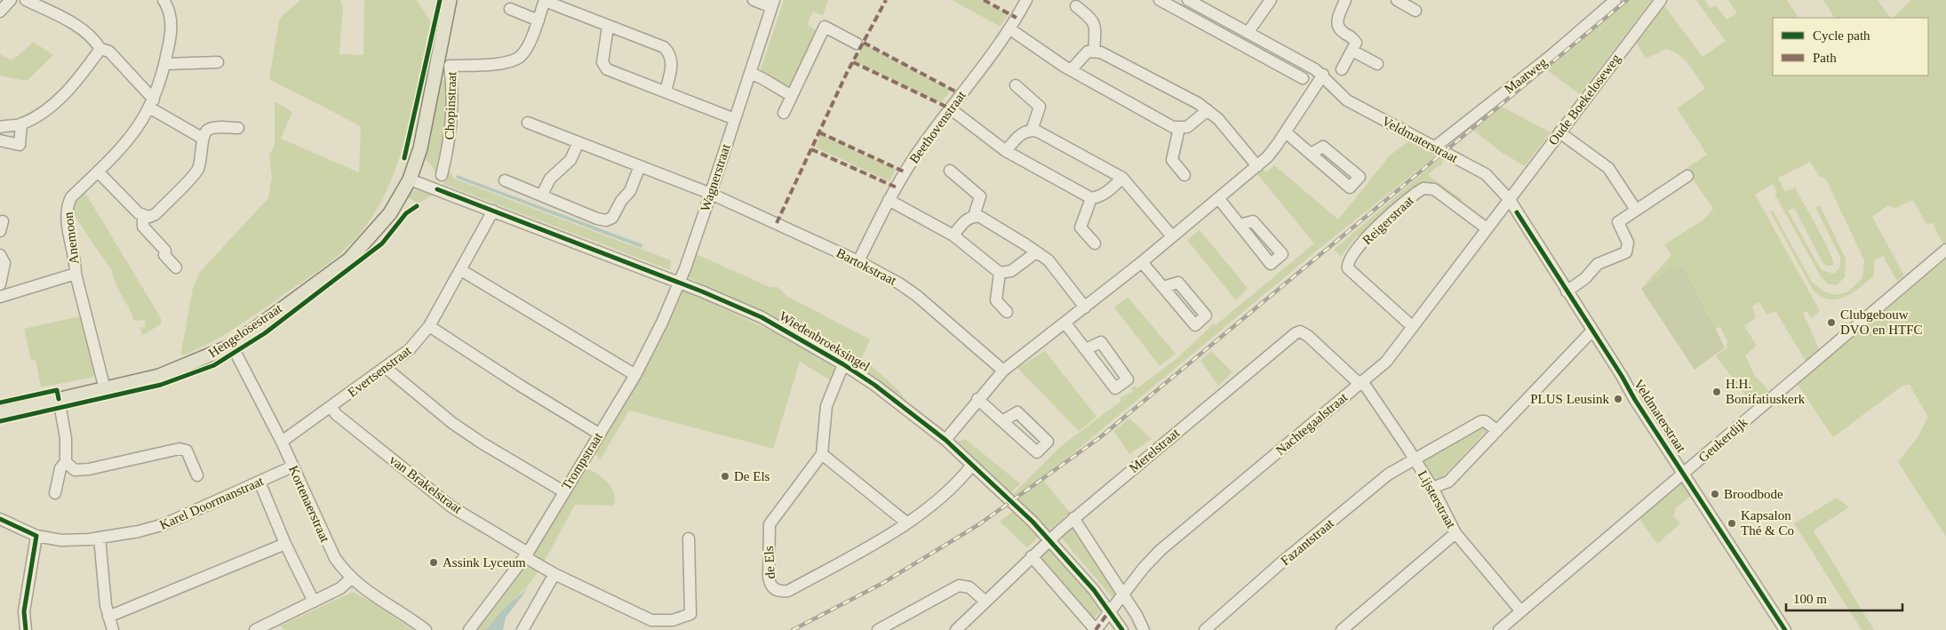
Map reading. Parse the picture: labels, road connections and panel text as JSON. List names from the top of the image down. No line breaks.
{"streets":{"main road":["Hengelosestraat"],"street":["Maatweg","Oude Boekeloseweg","Chopinstraat","Beethovenstraat","Veldmaterstraat","Wagnerstraat","Reigerstraat","Anemoon","Bartokstraat","Wiedenbroeksingel","Evertsenstraat","Nachtegaalstraat","Geukerdijk","Merelstraat","Trompstraat","van Brakelstraat","Lijsterstraat","Karel Doormanstraat","Kortenaerstraat","Fazantstraat","de Els"]},"crossings":[["Maatweg","Veldmaterstraat"],["Oude Boekeloseweg","Veldmaterstraat"],["Oude Boekeloseweg","Nachtegaalstraat"],["Beethovenstraat","Bartokstraat"],["Veldmaterstraat","Nachtegaalstraat"],["Veldmaterstraat","Geukerdijk"],["Wagnerstraat","Bartokstraat"],["Wagnerstraat","Wiedenbroeksingel"],["Wagnerstraat","Trompstraat"],["Reigerstraat","Nachtegaalstraat"],["Anemoon","Hengelosestraat"],["Hengelosestraat","Wiedenbroeksingel"],["Hengelosestraat","Kortenaerstraat"],["Wiedenbroeksingel","Evertsenstraat"],["Wiedenbroeksingel","Nachtegaalstraat"],["Wiedenbroeksingel","Merelstraat"],["Wiedenbroeksingel","Trompstraat"],["Wiedenbroeksingel","de Els"],["Evertsenstraat","van Brakelstraat"],["Evertsenstraat","Kortenaerstraat"],["Nachtegaalstraat","Merelstraat"],["Nachtegaalstraat","Lijsterstraat"],["Geukerdijk","Lijsterstraat"],["Merelstraat","Lijsterstraat"],["Trompstraat","van Brakelstraat"],["Lijsterstraat","Fazantstraat"],["Karel Doormanstraat","Kortenaerstraat"]],"places":["Clubgebouw DVO en HTFC","H.H. Bonifatiuskerk","PLUS Leusink","De Els","Broodbode","Kapsalon Thé & Co","Assink Lyceum"],"legend":["Cycle path","Path"],"scale_bar":"100 m"}
